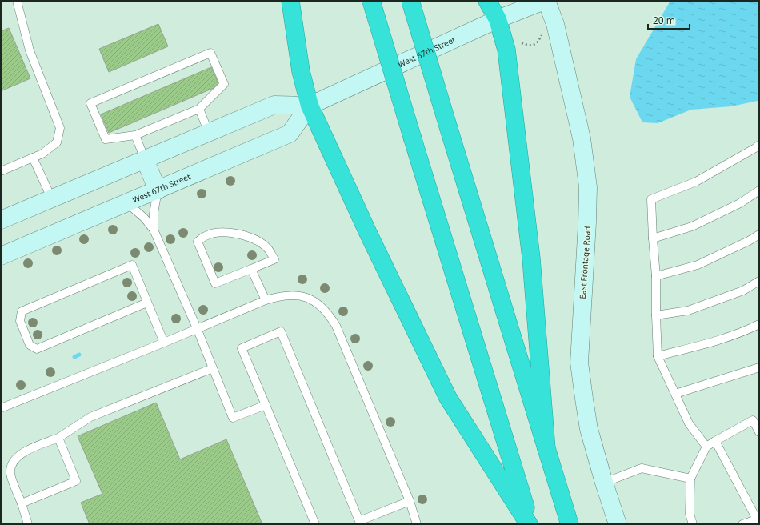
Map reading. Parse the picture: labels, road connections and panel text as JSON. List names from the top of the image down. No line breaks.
{"streets":{"street":["West 67th Street","East Frontage Road"]},"scale_bar":"20 m"}
